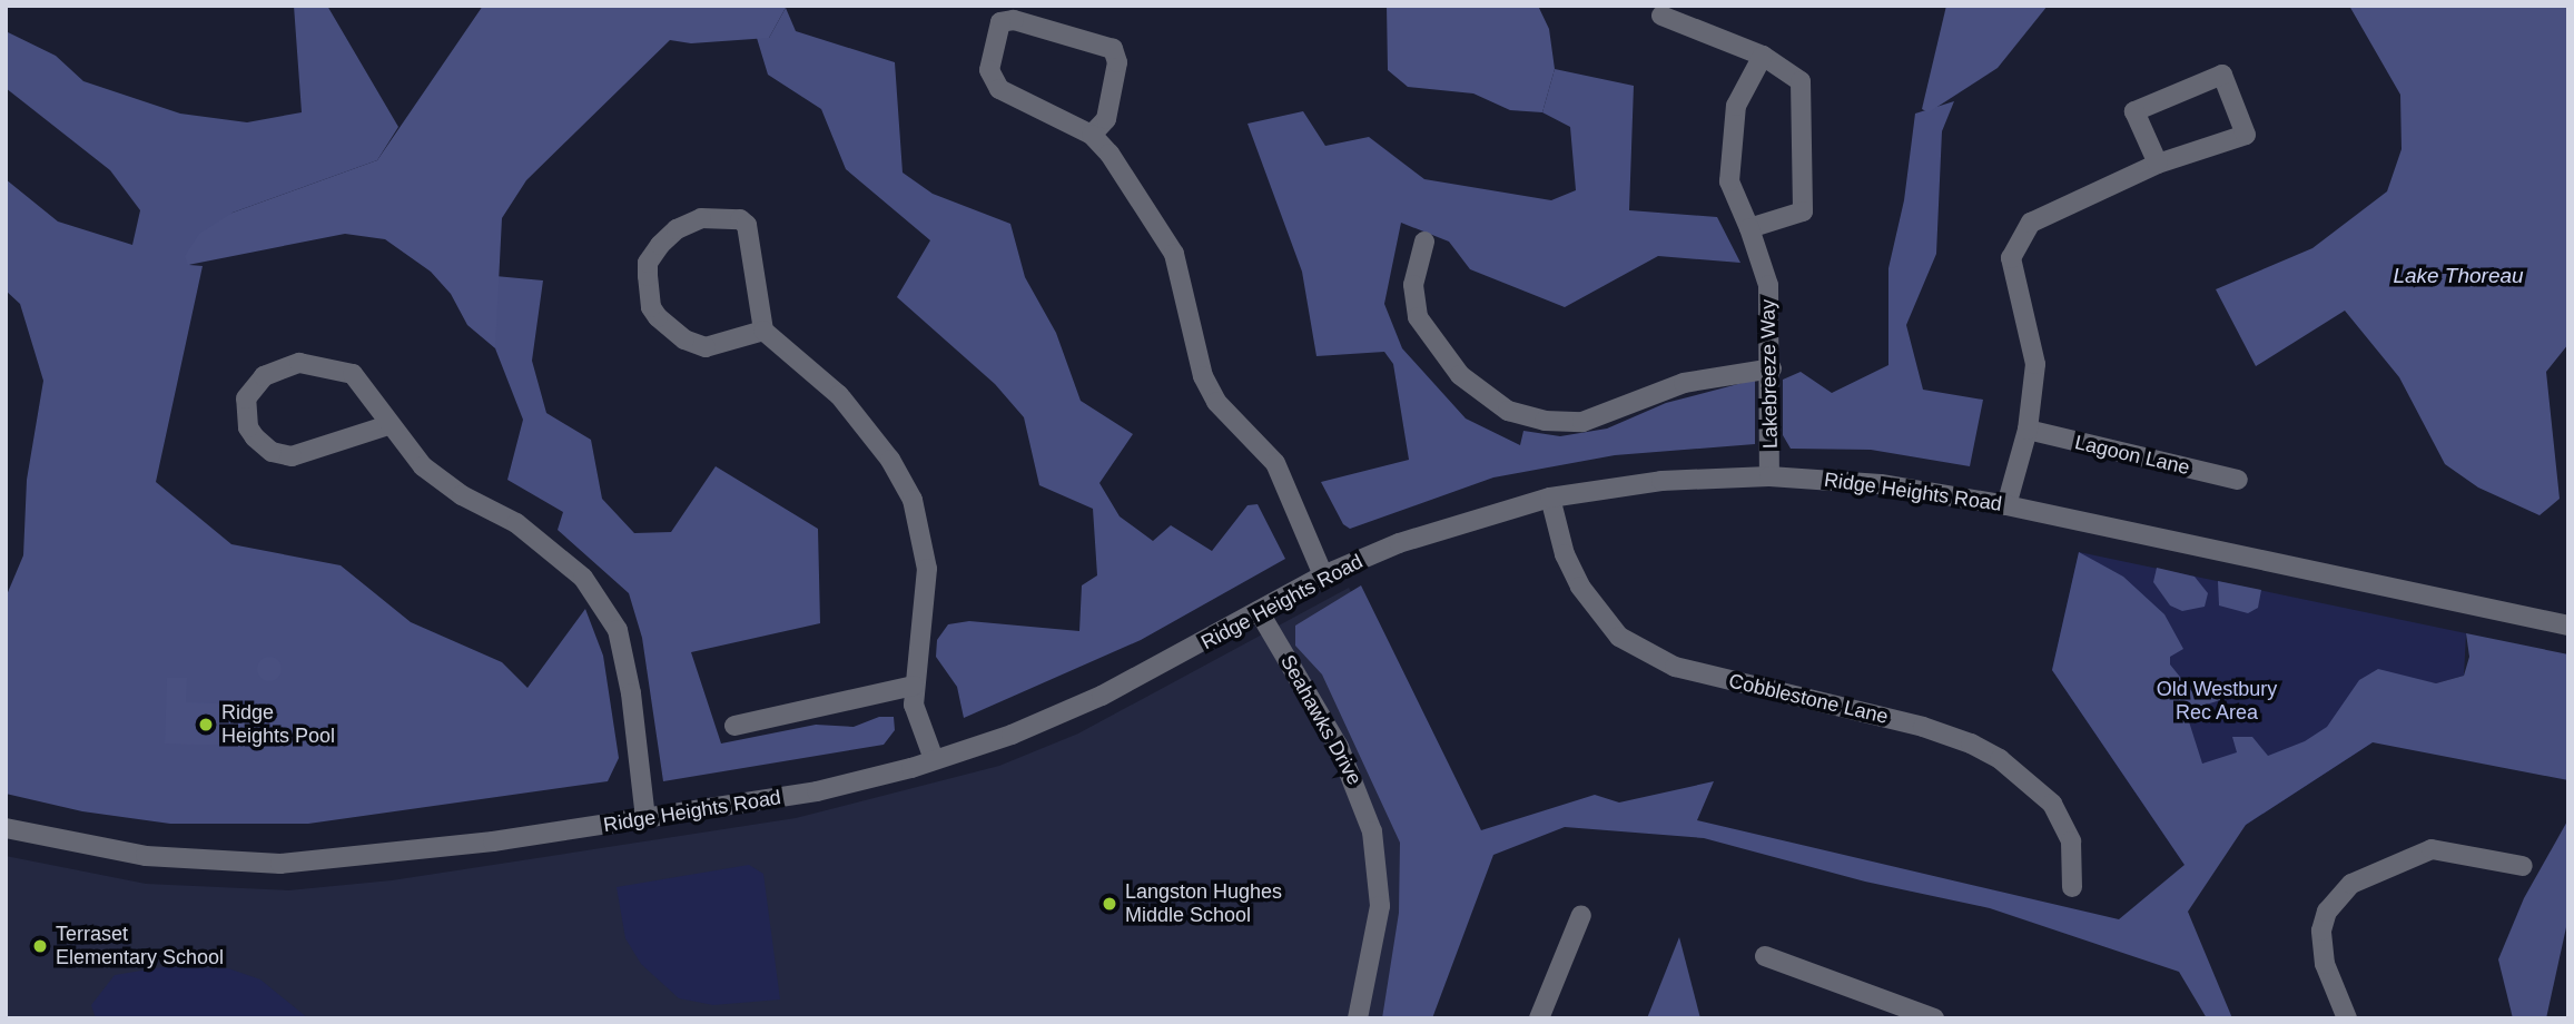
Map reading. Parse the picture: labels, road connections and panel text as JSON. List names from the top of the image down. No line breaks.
{"streets":{"street":["Lakebreeze Way","Lagoon Lane","Ridge Heights Road","Cobblestone Lane","Seahawks Drive"]},"crossings":[["Lakebreeze Way","Ridge Heights Road"],["Ridge Heights Road","Cobblestone Lane"],["Ridge Heights Road","Seahawks Drive"]],"water":["Lake Thoreau"],"parks":["Old Westbury Rec Area"],"places":["Ridge Heights Pool","Langston Hughes Middle School","Terraset Elementary School"]}
